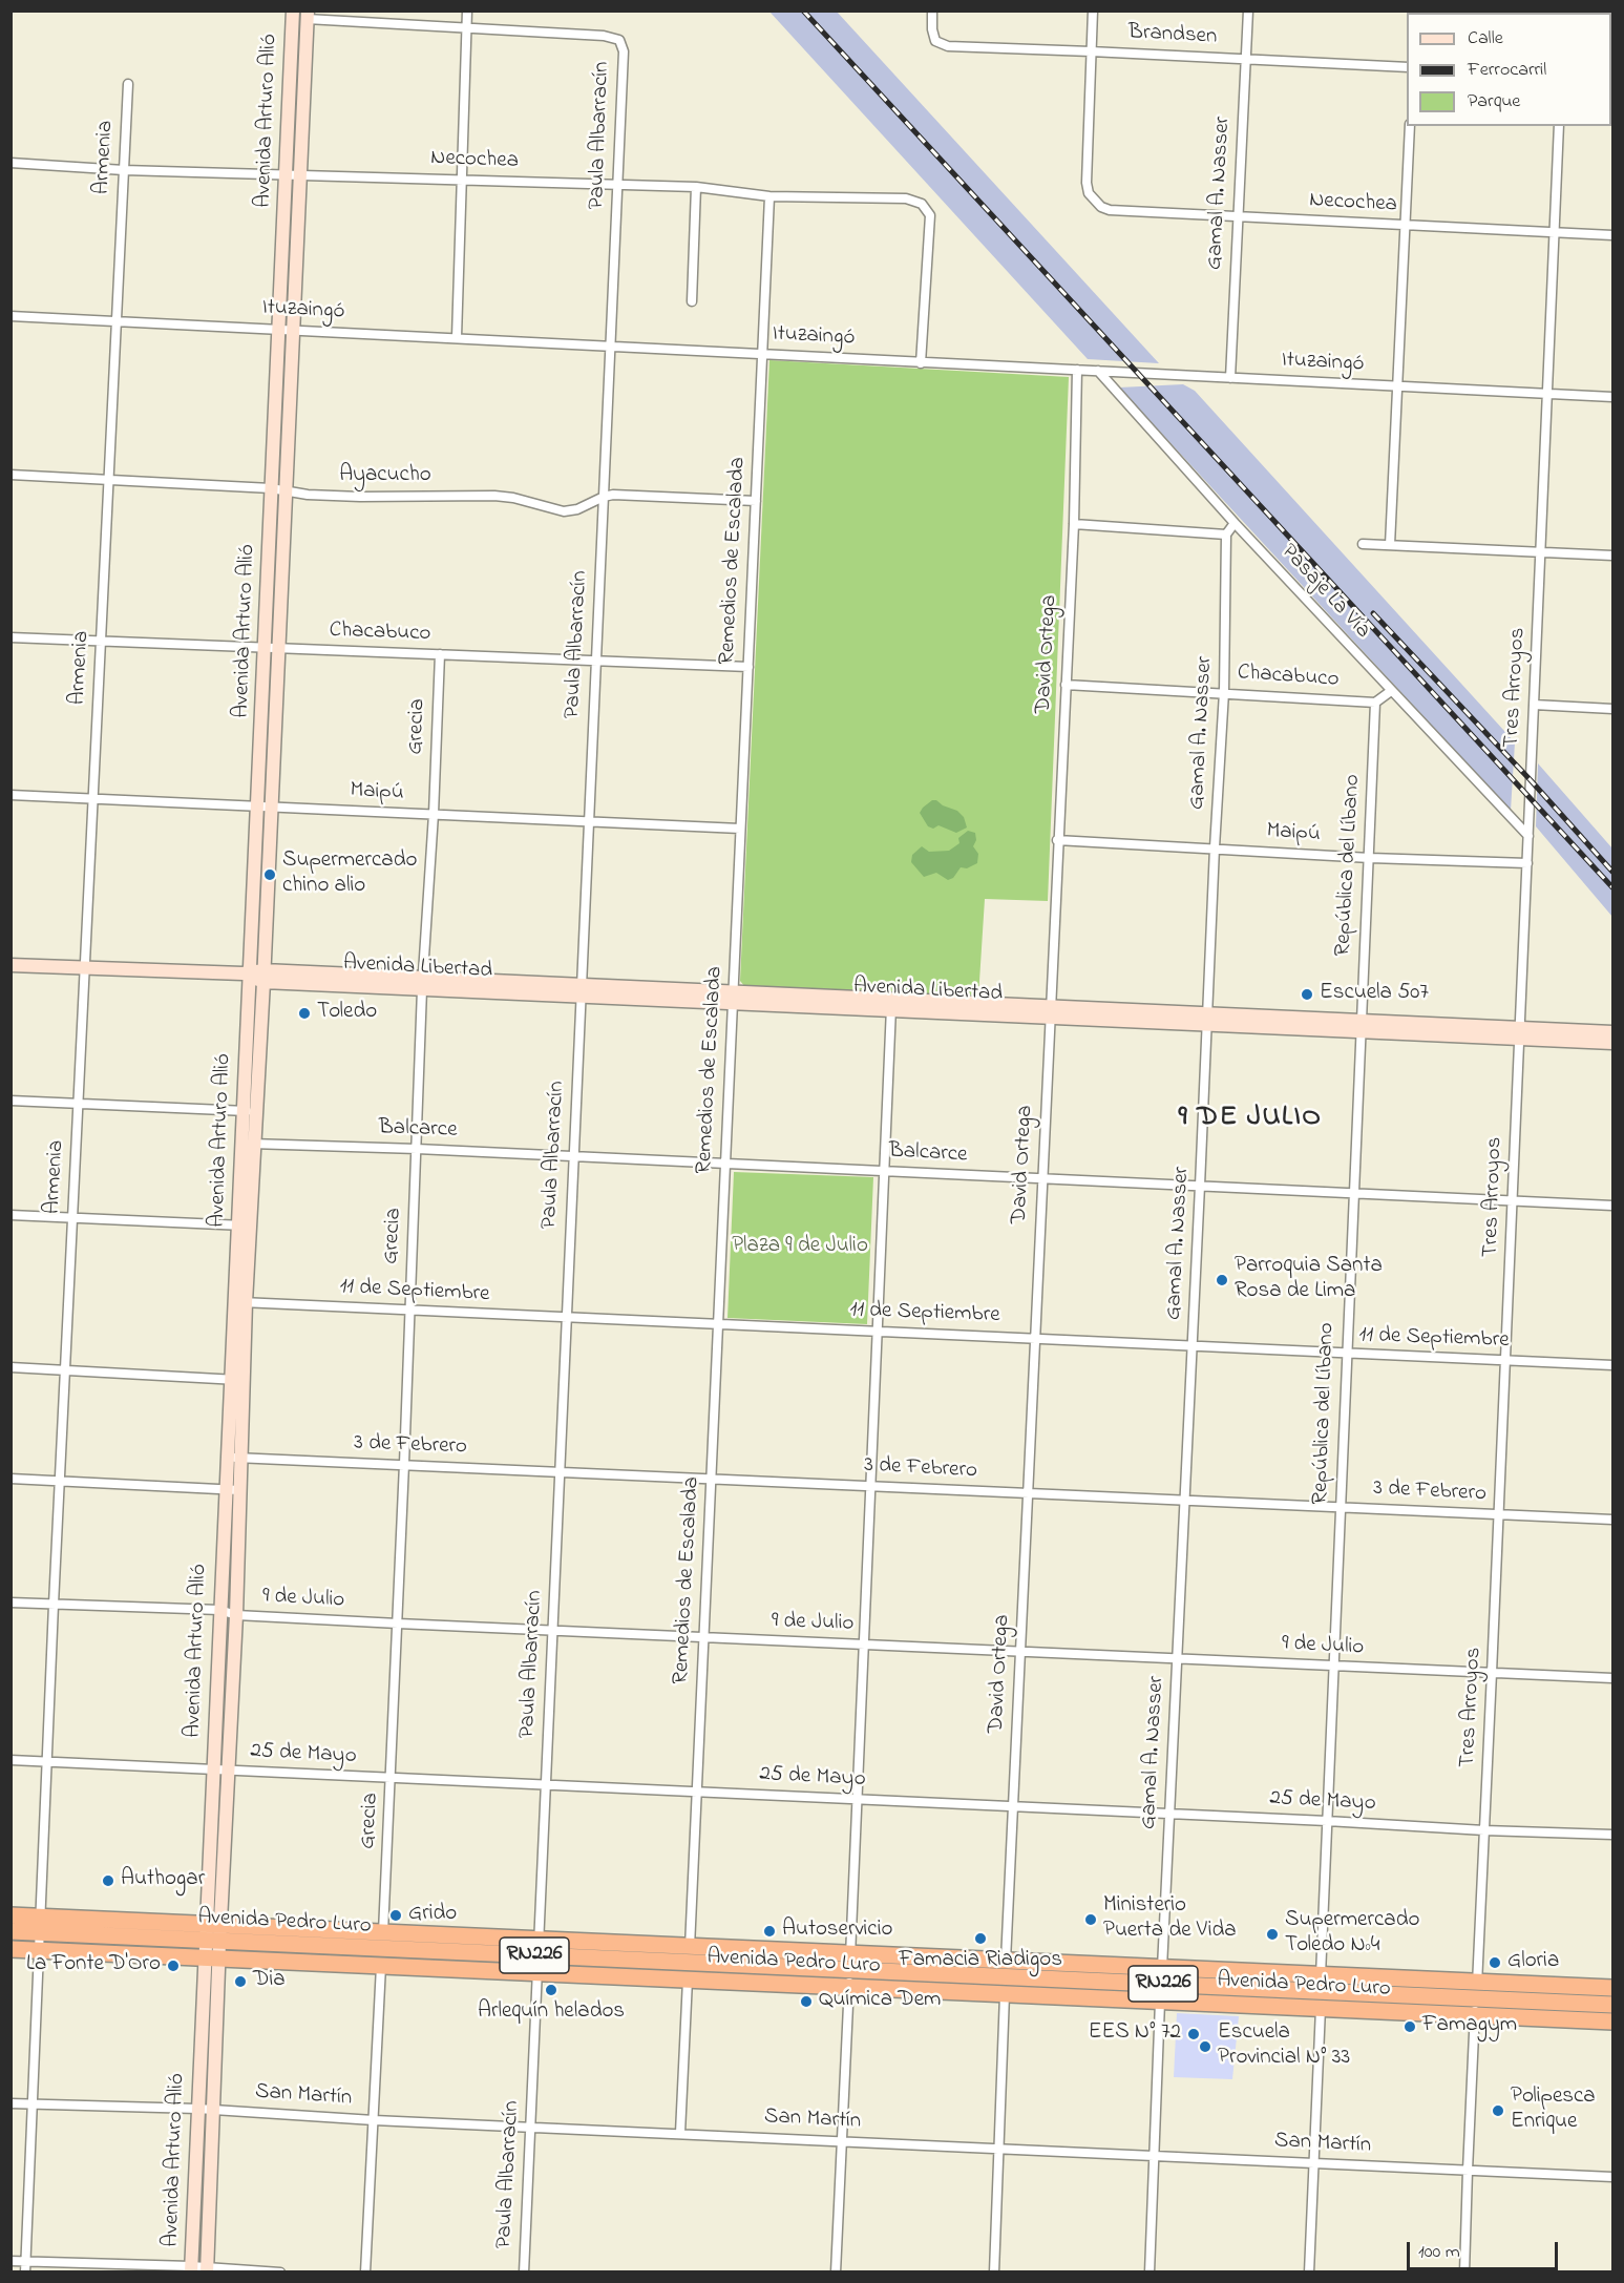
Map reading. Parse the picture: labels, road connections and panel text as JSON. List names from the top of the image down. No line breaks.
{"streets":{"highway":["Avenida Pedro Luro","RN226"],"main road":["Avenida Arturo Alió","Avenida Libertad"],"street":["Brandsen","Paula Albarracín","Armenia","Necochea","Gamal A. Nasser","Ituzaingó","Ayacucho","Remedios de Escalada","Pasaje La Vía","Chacabuco","David Ortega","Tres Arroyos","Grecia","Maipú","República del Líbano","Balcarce","11 de Septiembre","3 de Febrero","9 de Julio","25 de Mayo","San Martín"]},"crossings":[["Brandsen","Necochea"],["Brandsen","Gamal A. Nasser"],["Avenida Arturo Alió","Necochea"],["Avenida Arturo Alió","Ituzaingó"],["Avenida Arturo Alió","Ayacucho"],["Avenida Arturo Alió","Chacabuco"],["Avenida Arturo Alió","Maipú"],["Avenida Arturo Alió","Avenida Libertad"],["Avenida Arturo Alió","Balcarce"],["Avenida Arturo Alió","11 de Septiembre"],["Avenida Arturo Alió","3 de Febrero"],["Avenida Arturo Alió","9 de Julio"],["Avenida Arturo Alió","25 de Mayo"],["Avenida Arturo Alió","Avenida Pedro Luro"],["Avenida Arturo Alió","San Martín"],["Paula Albarracín","Necochea"],["Paula Albarracín","Ituzaingó"],["Paula Albarracín","Ayacucho"],["Paula Albarracín","Chacabuco"],["Paula Albarracín","Maipú"],["Paula Albarracín","Avenida Libertad"],["Paula Albarracín","Balcarce"],["Paula Albarracín","11 de Septiembre"],["Paula Albarracín","3 de Febrero"],["Paula Albarracín","9 de Julio"],["Paula Albarracín","25 de Mayo"],["Paula Albarracín","Avenida Pedro Luro"],["Paula Albarracín","San Martín"],["Armenia","Necochea"],["Armenia","Ituzaingó"],["Armenia","Ayacucho"],["Armenia","Chacabuco"],["Armenia","Maipú"],["Armenia","Avenida Libertad"],["Armenia","9 de Julio"],["Armenia","25 de Mayo"],["Armenia","Avenida Pedro Luro"],["Armenia","San Martín"],["Necochea","Gamal A. Nasser"],["Necochea","Ituzaingó"],["Necochea","Remedios de Escalada"],["Necochea","Tres Arroyos"],["Gamal A. Nasser","Ituzaingó"],["Gamal A. Nasser","Chacabuco"],["Gamal A. Nasser","Maipú"],["Gamal A. Nasser","Avenida Libertad"],["Gamal A. Nasser","Balcarce"],["Gamal A. Nasser","11 de Septiembre"],["Gamal A. Nasser","3 de Febrero"],["Gamal A. Nasser","9 de Julio"],["Gamal A. Nasser","25 de Mayo"],["Gamal A. Nasser","Avenida Pedro Luro"],["Ituzaingó","Remedios de Escalada"],["Ituzaingó","Pasaje La Vía"],["Ituzaingó","David Ortega"],["Ituzaingó","Tres Arroyos"],["Ayacucho","Remedios de Escalada"],["Remedios de Escalada","Chacabuco"],["Remedios de Escalada","Maipú"],["Remedios de Escalada","Avenida Libertad"],["Remedios de Escalada","Balcarce"],["Remedios de Escalada","11 de Septiembre"],["Remedios de Escalada","3 de Febrero"],["Remedios de Escalada","9 de Julio"],["Remedios de Escalada","25 de Mayo"],["Remedios de Escalada","Avenida Pedro Luro"],["Pasaje La Vía","Tres Arroyos"],["Chacabuco","David Ortega"],["Chacabuco","Grecia"],["Chacabuco","República del Líbano"],["David Ortega","Maipú"],["David Ortega","Avenida Libertad"],["David Ortega","Balcarce"],["David Ortega","11 de Septiembre"],["David Ortega","3 de Febrero"],["David Ortega","9 de Julio"],["David Ortega","25 de Mayo"],["David Ortega","Avenida Pedro Luro"],["Tres Arroyos","Maipú"],["Tres Arroyos","Avenida Libertad"],["Tres Arroyos","Balcarce"],["Tres Arroyos","11 de Septiembre"],["Tres Arroyos","3 de Febrero"],["Tres Arroyos","9 de Julio"],["Tres Arroyos","25 de Mayo"],["Tres Arroyos","Avenida Pedro Luro"],["Tres Arroyos","San Martín"],["Grecia","Maipú"],["Grecia","Avenida Libertad"],["Grecia","Balcarce"],["Grecia","11 de Septiembre"],["Grecia","3 de Febrero"],["Grecia","9 de Julio"],["Grecia","25 de Mayo"],["Grecia","Avenida Pedro Luro"],["Maipú","República del Líbano"],["República del Líbano","Avenida Libertad"],["República del Líbano","Balcarce"],["República del Líbano","11 de Septiembre"],["República del Líbano","3 de Febrero"],["República del Líbano","9 de Julio"],["República del Líbano","25 de Mayo"],["República del Líbano","Avenida Pedro Luro"]],"districts":["9 DE JULIO"],"parks":["Plaza 9 de Julio"],"places":["Supermercado chino alio","Escuela 507","Toledo","Parroquia Santa Rosa de Lima","Authogar","Grido","Ministerio Puerta de Vida","Autoservicio","Supermercado Toledo Nº4","Famacia Riadigos","Gloria","La Fonte D'Oro","Dia","Arlequín helados","Química Dem","Famagym","EES N° 72","Escuela Provincial N° 33","Polipesca Enrique"],"legend":["Calle","Ferrocarril","Parque"],"scale_bar":"100 m"}
